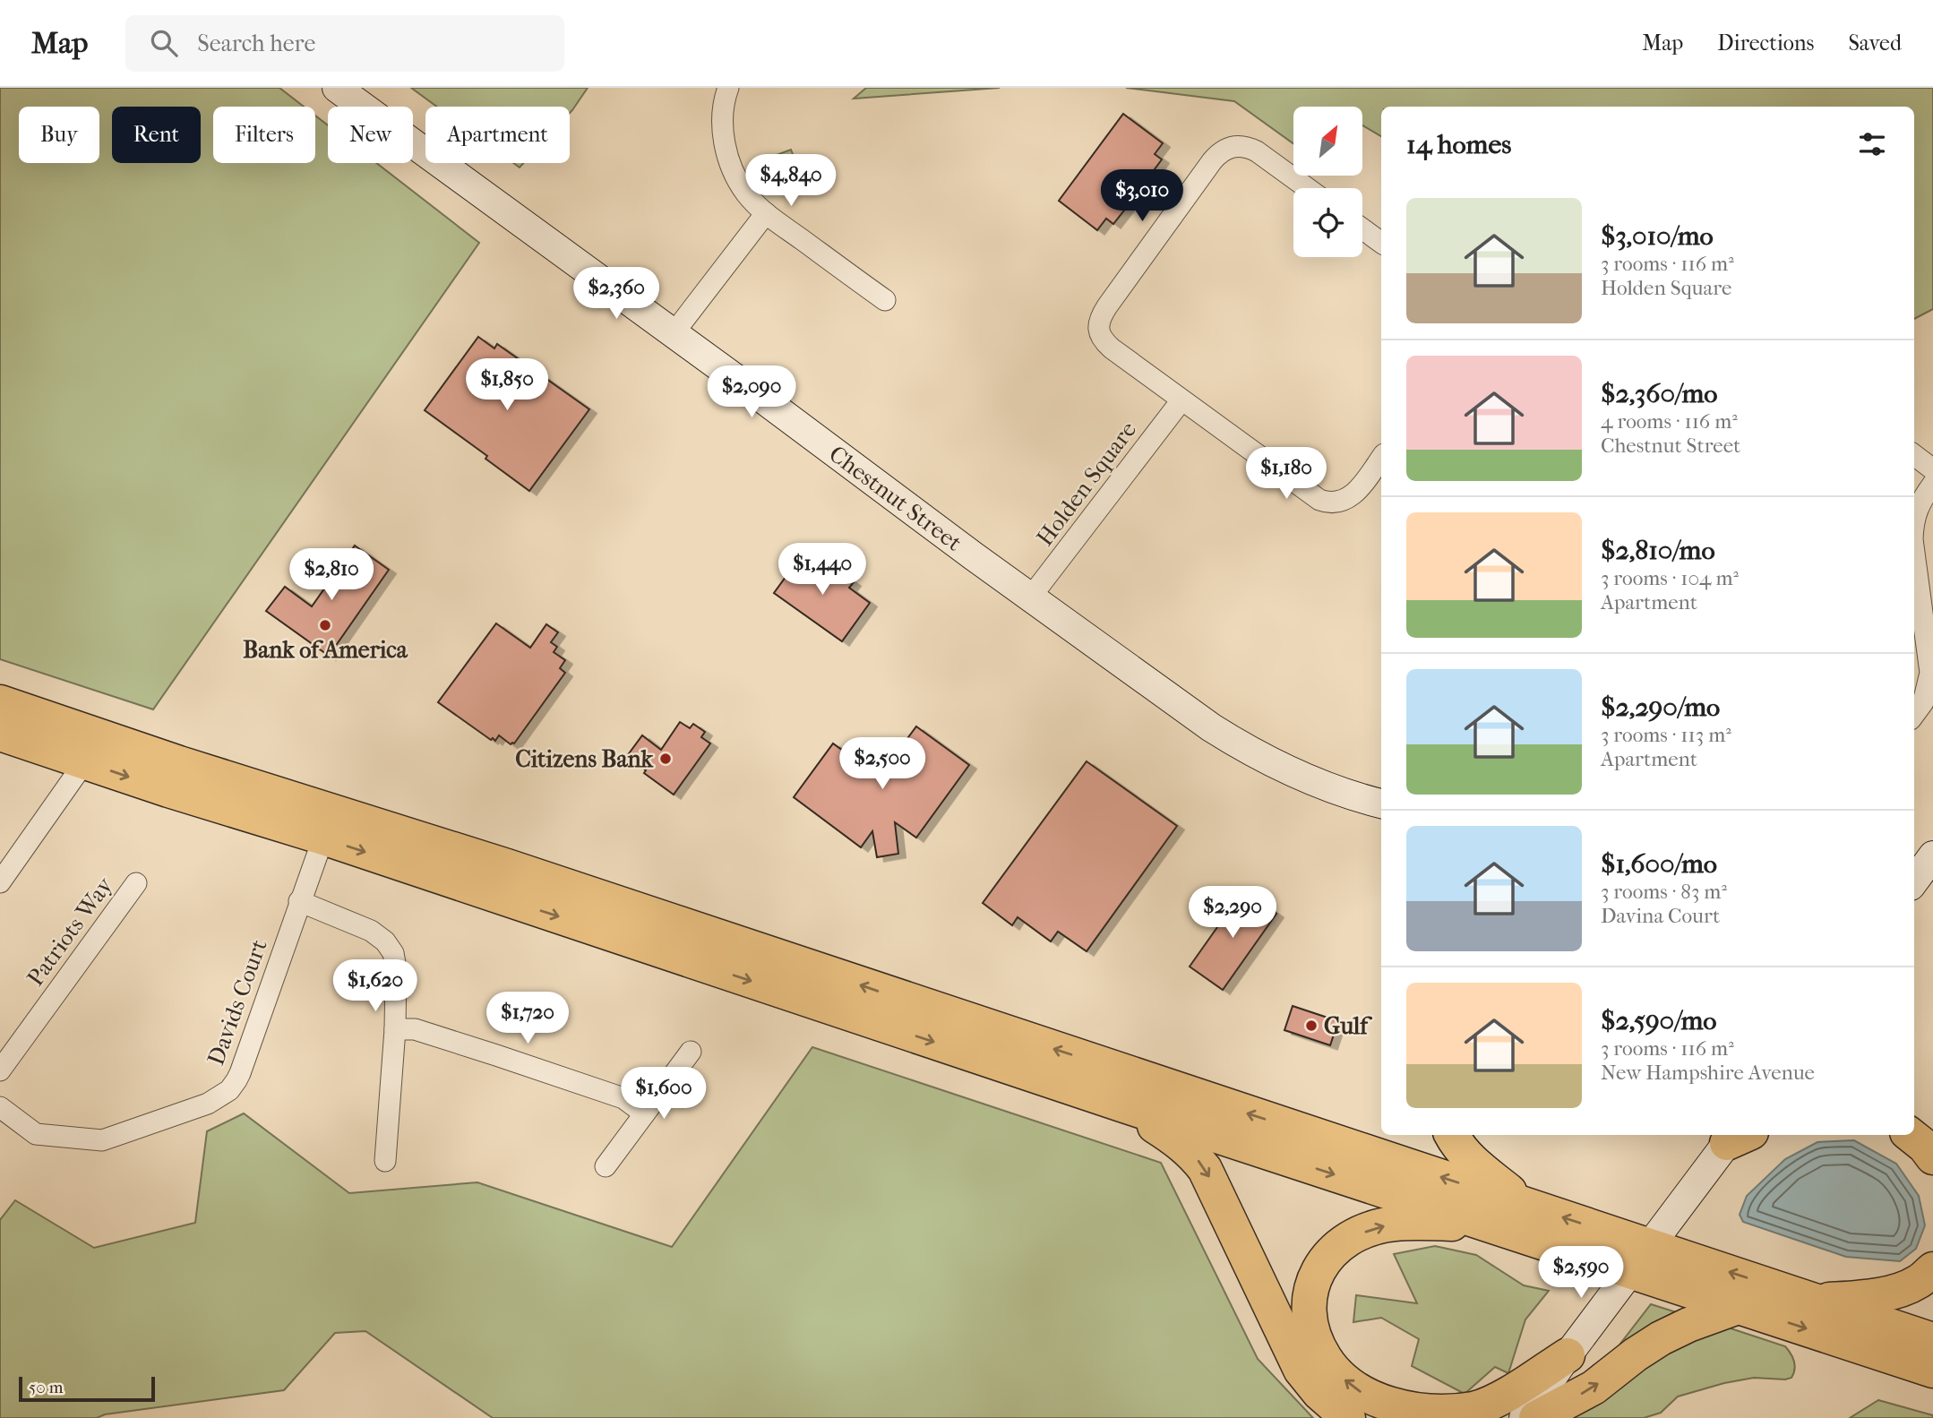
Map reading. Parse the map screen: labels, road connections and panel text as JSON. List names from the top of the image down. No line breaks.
{"streets":{"street":["Holden Square","Chestnut Street","Patriots Way","Davids Court"]},"crossings":[["Holden Square","Chestnut Street"]],"places":["Bank of America","Citizens Bank","Gulf"],"scale_bar":"50 m","north":"top right","page":{"header":"Map","search":"Search here","nav":["Map","Directions","Saved"],"chip":["Buy","Rent","Filters","New","Apartment"],"heading":"14 homes","price":["$4,840","$3,010","$2,360","$1,850","$2,090","$1,180","$1,440","$2,810","$2,500","$2,290","$1,620","$1,720","$1,600","$2,590"],"list":[{"name":"$3,010/mo","note":"3 rooms · 116 m² · Holden Square"},{"name":"$2,360/mo","note":"4 rooms · 116 m² · Chestnut Street"},{"name":"$2,810/mo","note":"3 rooms · 104 m² · Apartment"},{"name":"$2,290/mo","note":"3 rooms · 113 m² · Apartment"},{"name":"$1,600/mo","note":"3 rooms · 83 m² · Davina Court"},{"name":"$2,590/mo","note":"3 rooms · 116 m² · New Hampshire Avenue"}],"scale":"50 m"}}
